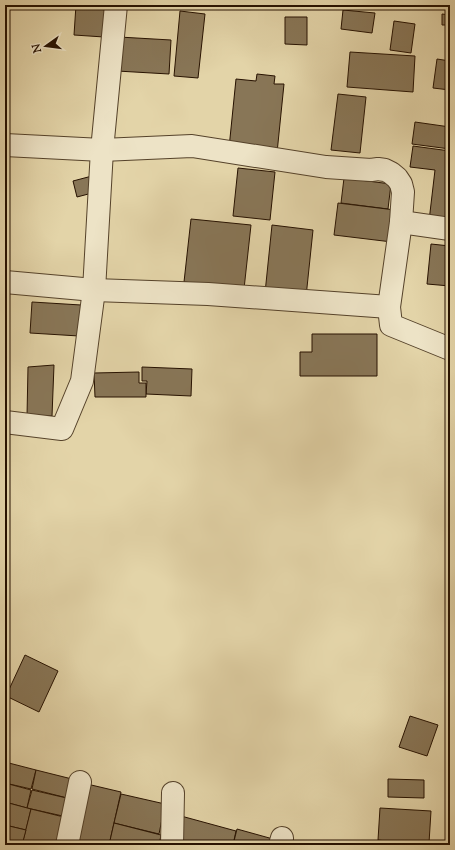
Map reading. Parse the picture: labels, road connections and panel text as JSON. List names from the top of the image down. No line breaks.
{"north":"left"}
